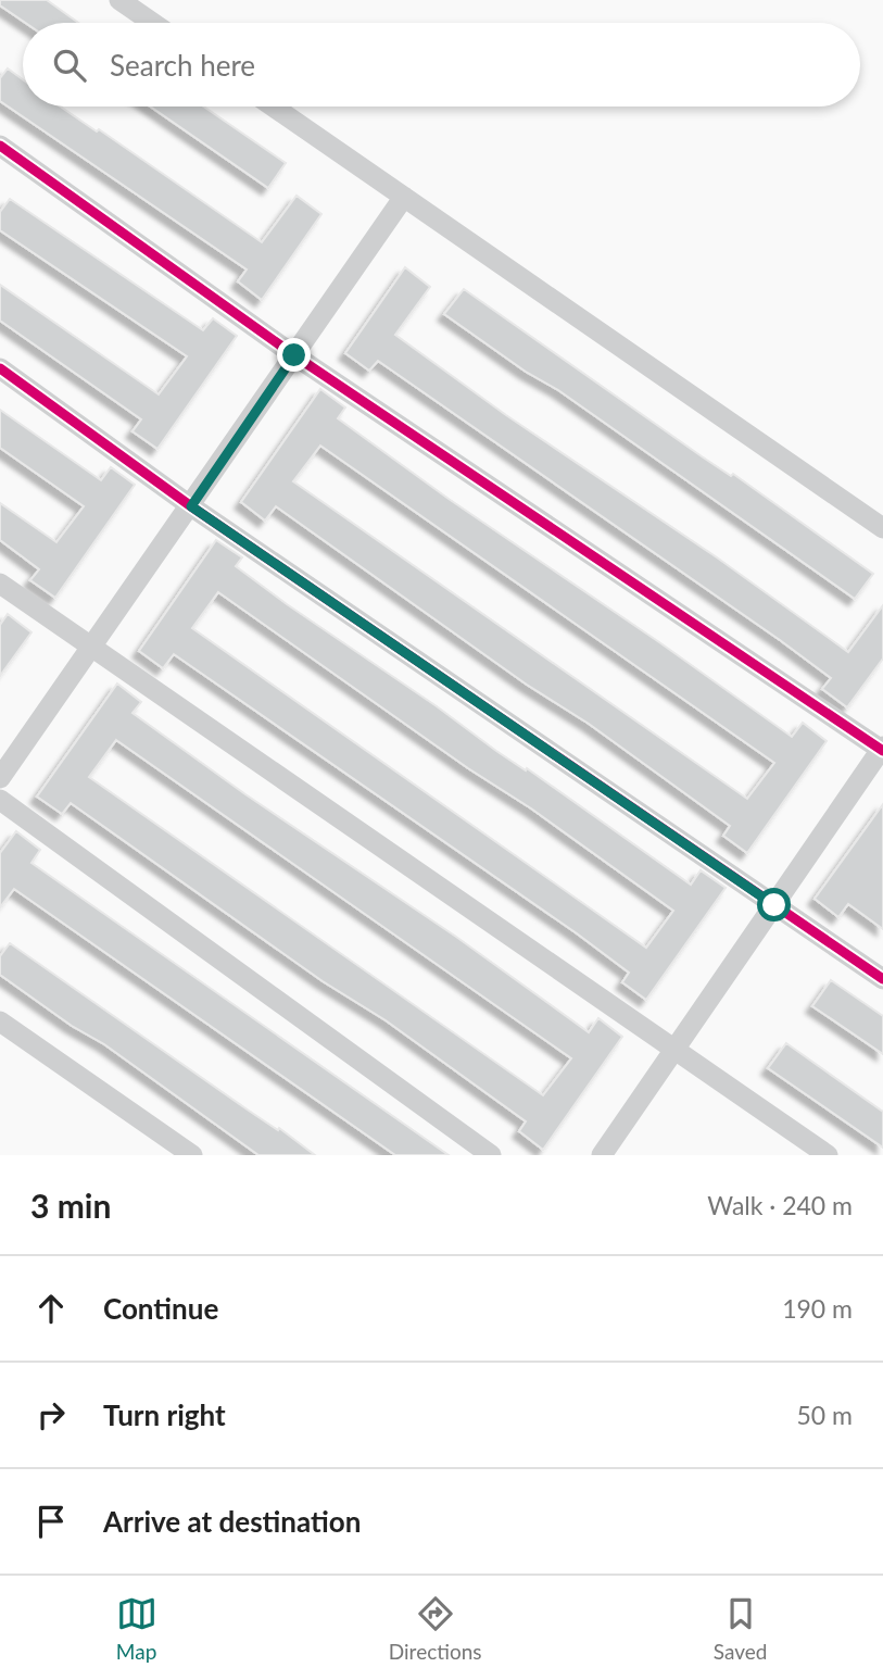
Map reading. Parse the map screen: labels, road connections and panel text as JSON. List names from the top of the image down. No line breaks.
{"page":{"search":"Search here","heading":["3 min","Walk · 240 m"],"list":[["Continue","190 m"],["Turn right","50 m"],"Arrive at destination"],"nav":["Map","Directions","Saved"]}}
